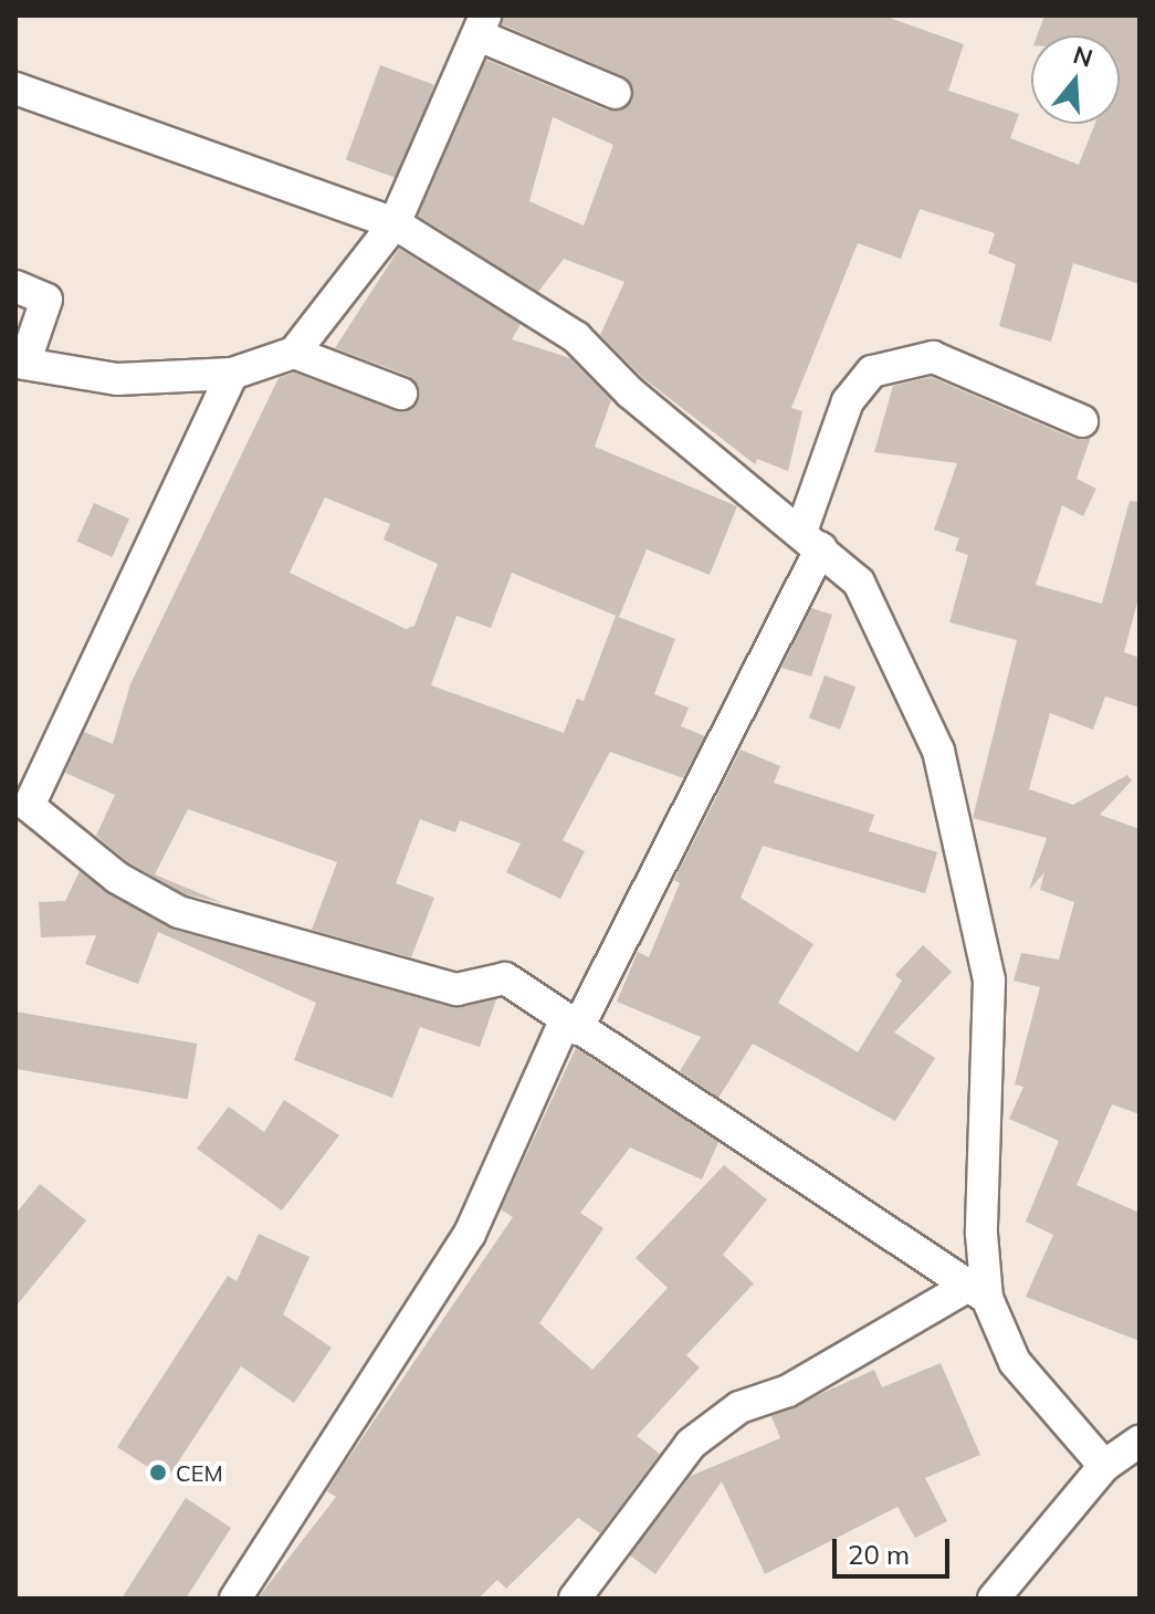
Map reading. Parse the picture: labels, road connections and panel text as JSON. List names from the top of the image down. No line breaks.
{"places":["CEM"],"scale_bar":"20 m","north":"top"}
